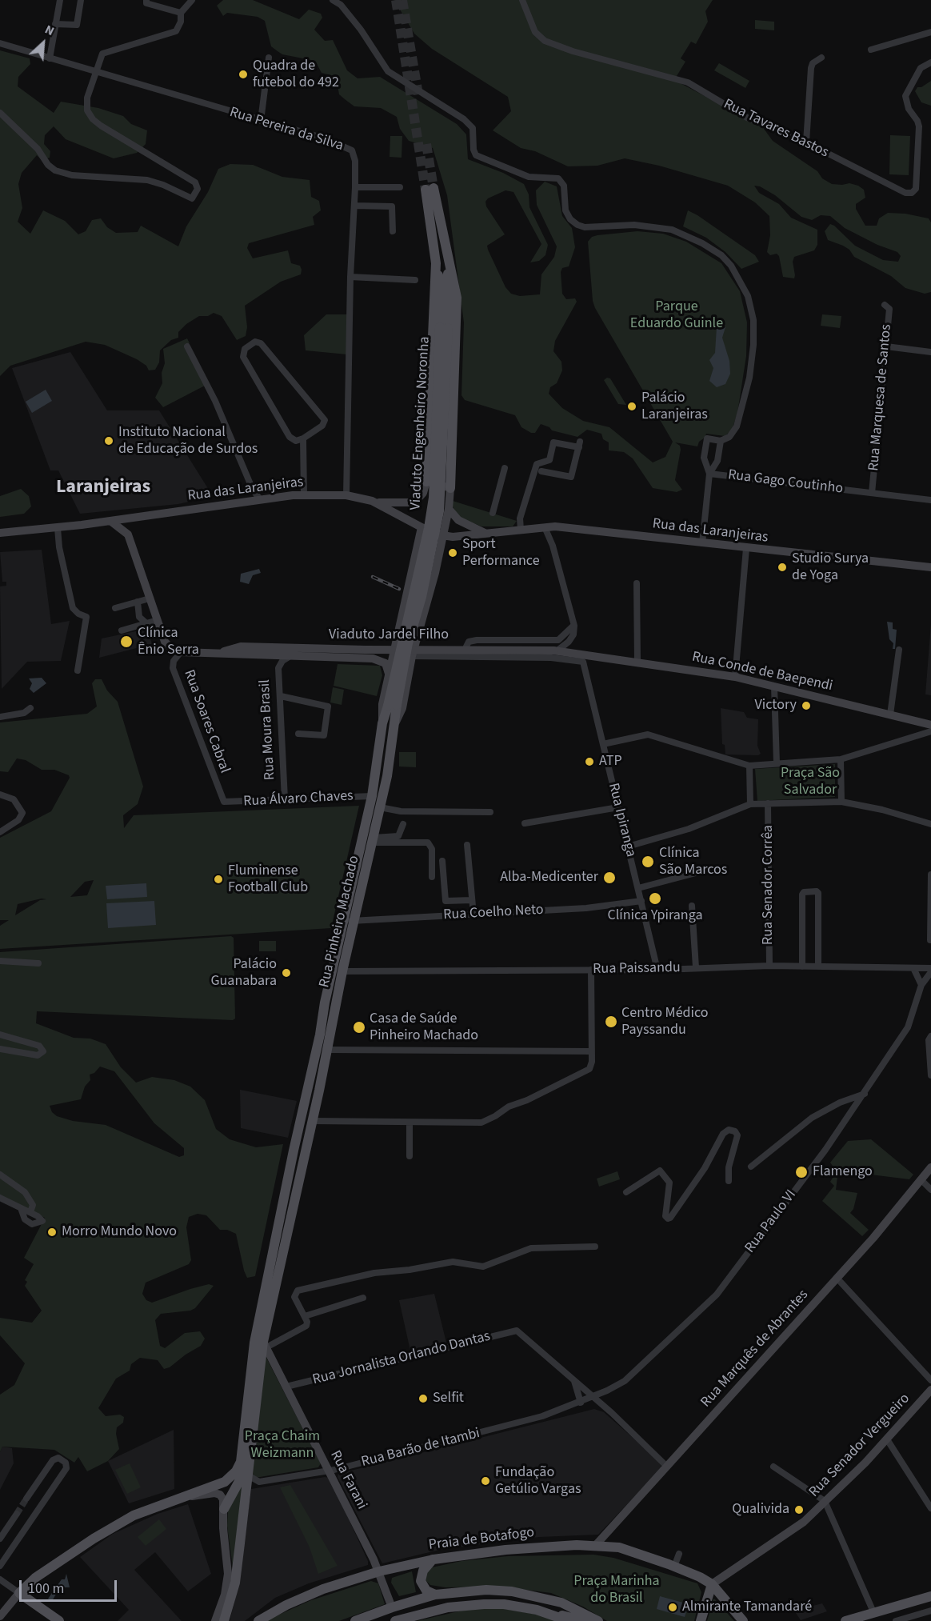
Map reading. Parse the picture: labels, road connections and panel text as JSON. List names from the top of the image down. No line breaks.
{"streets":{"main road":["Viaduto Engenheiro Noronha","Rua das Laranjeiras","Viaduto Jardel Filho","Rua Conde de Baependi","Rua Pinheiro Machado","Rua Marquês de Abrantes","Rua Senador Vergueiro","Rua Farani","Praia de Botafogo"],"street":["Rua Tavares Bastos","Rua Pereira da Silva","Rua Marquesa de Santos","Rua Gago Coutinho","Rua Soares Cabral","Rua Moura Brasil","Rua Álvaro Chaves","Rua Ipiranga","Rua Senador Corrêa","Rua Coelho Neto","Rua Paissandu","Rua Paulo VI","Rua Jornalista Orlando Dantas","Rua Barão de Itambi"]},"crossings":[["Rua Pereira da Silva","Rua das Laranjeiras"],["Rua Marquesa de Santos","Rua Gago Coutinho"],["Viaduto Engenheiro Noronha","Rua Pinheiro Machado"],["Rua Gago Coutinho","Rua das Laranjeiras"],["Rua das Laranjeiras","Rua Pinheiro Machado"],["Viaduto Jardel Filho","Rua Conde de Baependi"],["Viaduto Jardel Filho","Rua Moura Brasil"],["Rua Soares Cabral","Rua Álvaro Chaves"],["Rua Moura Brasil","Rua Álvaro Chaves"],["Rua Álvaro Chaves","Rua Pinheiro Machado"],["Rua Ipiranga","Rua Coelho Neto"],["Rua Senador Corrêa","Rua Paissandu"],["Rua Coelho Neto","Rua Pinheiro Machado"],["Rua Pinheiro Machado","Rua Paissandu"],["Rua Pinheiro Machado","Rua Farani"],["Rua Paulo VI","Rua Barão de Itambi"],["Rua Marquês de Abrantes","Praia de Botafogo"],["Rua Jornalista Orlando Dantas","Rua Farani"],["Rua Senador Vergueiro","Praia de Botafogo"],["Rua Barão de Itambi","Rua Farani"],["Rua Farani","Praia de Botafogo"]],"districts":["Laranjeiras"],"parks":["Parque Eduardo Guinle","Praça São Salvador","Praça Chaim Weizmann","Praça Marinha do Brasil"],"places":["Quadra de futebol do 492","Palácio Laranjeiras","Instituto Nacional de Educação de Surdos","Sport Performance","Studio Surya de Yoga","Clínica Ênio Serra","Victory","ATP","Clínica São Marcos","Alba-Medicenter","Fluminense Football Club","Clínica Ypiranga","Palácio Guanabara","Centro Médico Payssandu","Casa de Saúde Pinheiro Machado","Flamengo","Morro Mundo Novo","Selfit","Fundação Getúlio Vargas","Qualivida","Almirante Tamandaré"],"scale_bar":"100 m","north":"top right"}
